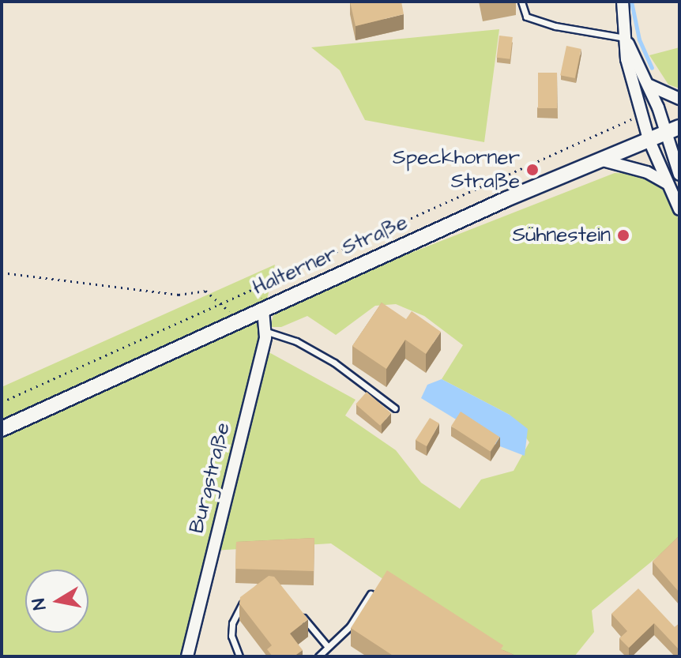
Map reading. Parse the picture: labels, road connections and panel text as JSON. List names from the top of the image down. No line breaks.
{"streets":{"main road":["Halterner Straße"],"street":["Burgstraße"]},"crossings":[["Halterner Straße","Burgstraße"]],"places":["Speckhorner Straße","Sühnestein"],"north":"left"}
